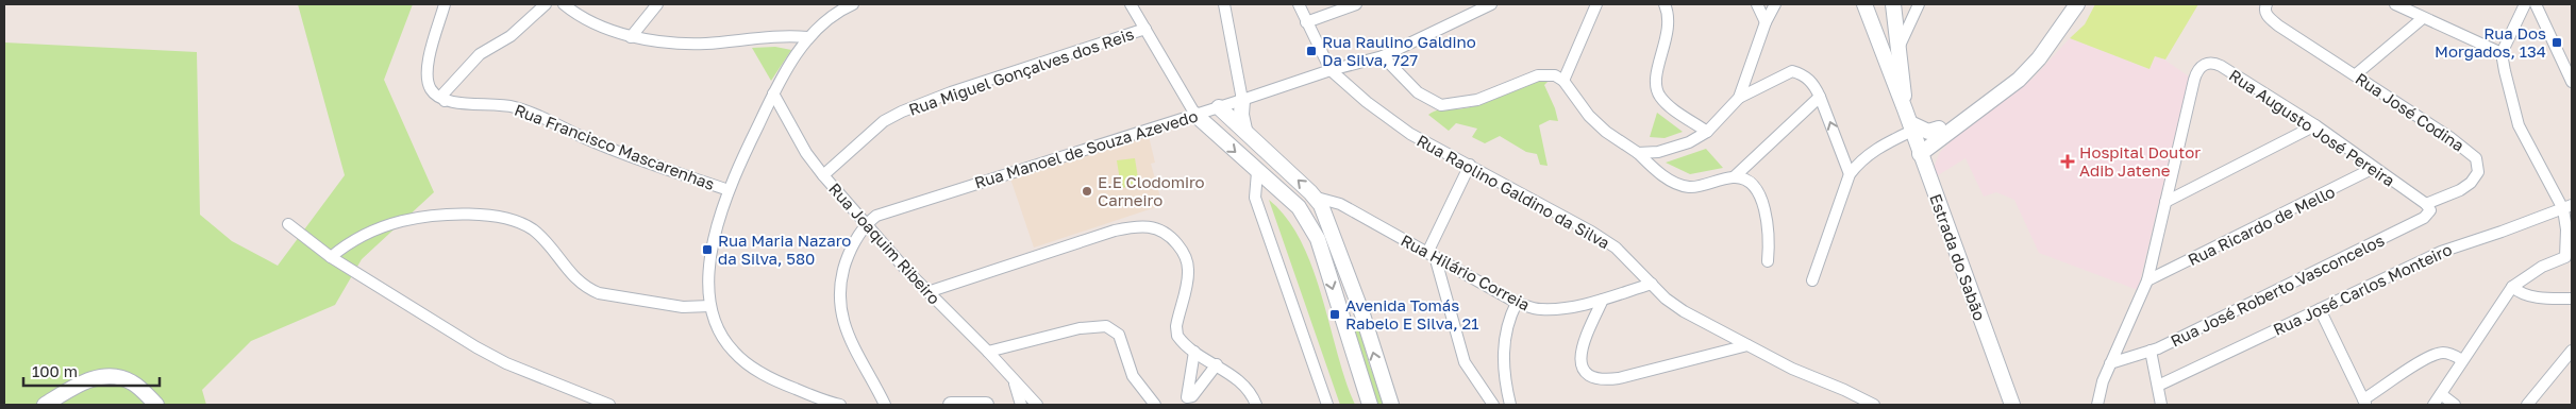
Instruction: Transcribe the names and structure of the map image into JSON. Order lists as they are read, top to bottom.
{
  "streets": {
    "street": [
      "Rua Miguel Gonçalves dos Reis",
      "Rua José Codina",
      "Rua Augusto José Pereira",
      "Rua Francisco Mascarenhas",
      "Rua Manoel de Souza Azevedo",
      "Rua Raolino Galdino da Silva",
      "Rua Ricardo de Mello",
      "Rua Joaquim Ribeiro",
      "Estrada do Sabão",
      "Rua Hilário Correia",
      "Rua José Carlos Monteiro",
      "Rua José Roberto Vasconcelos"
    ]
  },
  "crossings": [
    ["Rua Miguel Gonçalves dos Reis", "Rua Joaquim Ribeiro"],
    ["Rua José Codina", "Rua Augusto José Pereira"],
    ["Rua José Codina", "Rua José Roberto Vasconcelos"],
    ["Rua Augusto José Pereira", "Rua Ricardo de Mello"],
    ["Rua Augusto José Pereira", "Rua José Roberto Vasconcelos"],
    ["Rua Manoel de Souza Azevedo", "Rua Raolino Galdino da Silva"],
    ["Rua Manoel de Souza Azevedo", "Rua Joaquim Ribeiro"],
    ["Rua Raolino Galdino da Silva", "Rua Hilário Correia"]
  ],
  "places": {
    "transit": [
      "Rua Dos Morgados, 134",
      "Rua Raulino Galdino Da Silva, 727",
      "Rua Maria Nazaro da Silva, 580",
      "Avenida Tomás Rabelo E Silva, 21"
    ],
    "health": ["Hospital Doutor Adib Jatene"],
    "other": ["E.E Clodomiro Carneiro"]
  },
  "scale_bar": "100 m"
}
